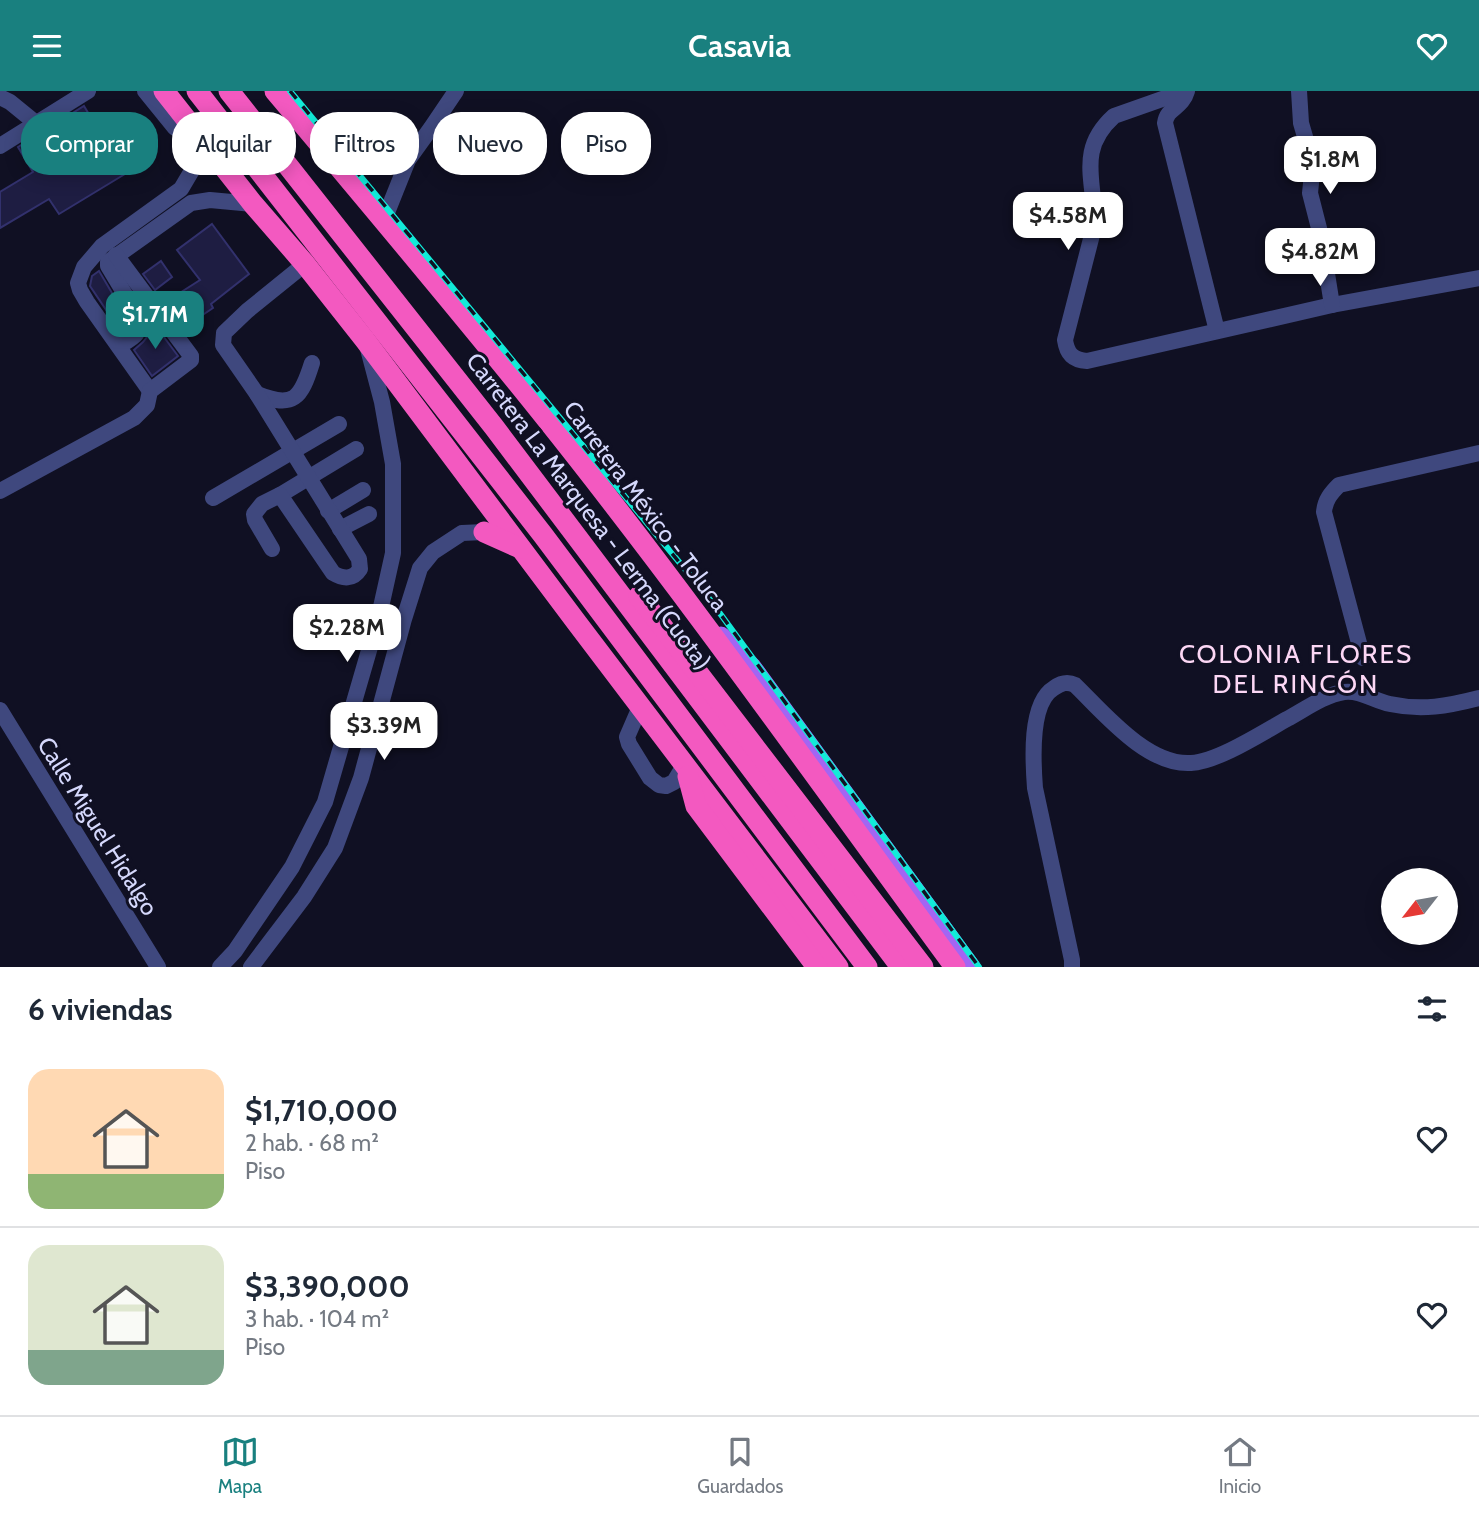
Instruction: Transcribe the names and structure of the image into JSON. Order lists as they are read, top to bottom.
{
  "streets": {
    "highway": ["Carretera México - Toluca", "Carretera La Marquesa - Lerma (Cuota)"],
    "street": ["Calle Miguel Hidalgo"]
  },
  "districts": ["COLONIA FLORES DEL RINCÓN"],
  "north": "bottom left",
  "page": {
    "header": "Casavia",
    "chip": [
      "Comprar",
      "Alquilar",
      "Filtros",
      "Nuevo",
      "Piso"
    ],
    "price": [
      "$1.8M",
      "$4.58M",
      "$4.82M",
      "$1.71M",
      "$2.28M",
      "$3.39M"
    ],
    "heading": "6 viviendas",
    "list": [
      {
        "name": "$1,710,000",
        "note": "2 hab. · 68 m² · Piso"
      },
      {
        "name": "$3,390,000",
        "note": "3 hab. · 104 m² · Piso"
      }
    ],
    "tabs": ["Mapa", "Guardados", "Inicio"]
  }
}
